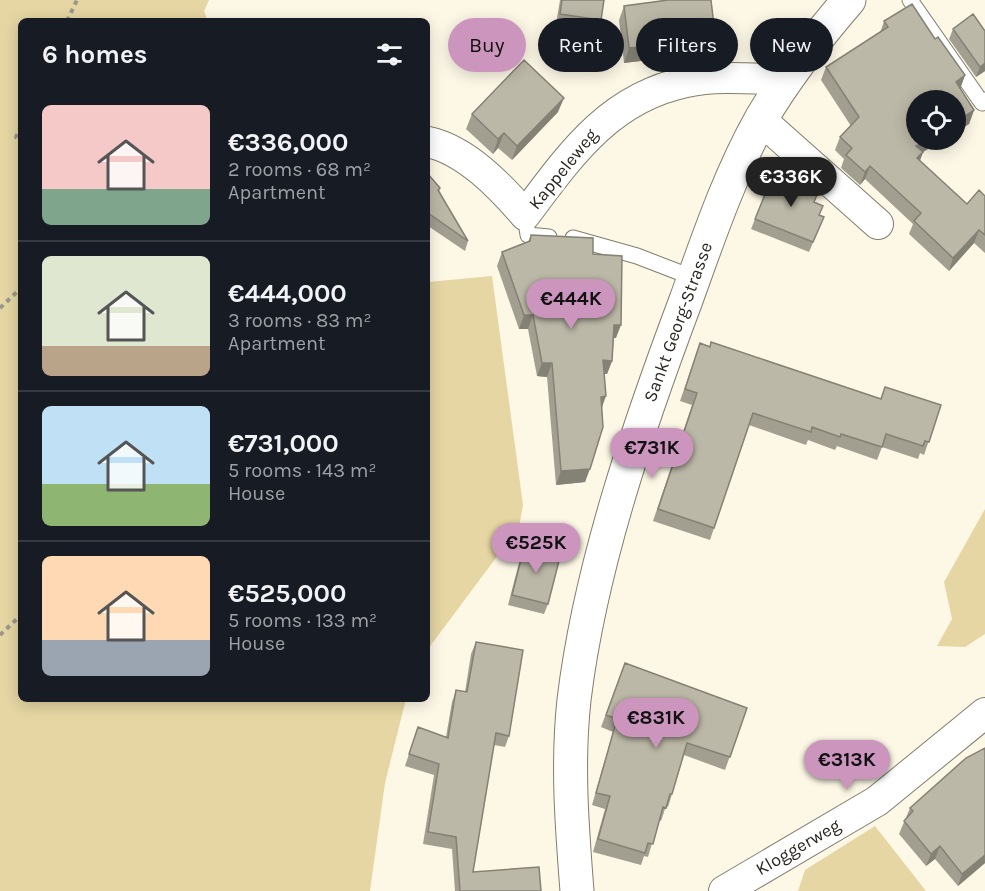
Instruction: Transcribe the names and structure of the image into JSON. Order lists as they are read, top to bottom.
{
  "streets": {
    "street": ["Kappeleweg", "Sankt Georg-Strasse", "Kloggerweg"]
  },
  "crossings": [
    ["Kappeleweg", "Sankt Georg-Strasse"]
  ],
  "page": {
    "chip": [
      "Buy",
      "Rent",
      "Filters",
      "New"
    ],
    "heading": "6 homes",
    "list": [
      {
        "name": "€336,000",
        "note": "2 rooms · 68 m² · Apartment"
      },
      {
        "name": "€444,000",
        "note": "3 rooms · 83 m² · Apartment"
      },
      {
        "name": "€731,000",
        "note": "5 rooms · 143 m² · House"
      },
      {
        "name": "€525,000",
        "note": "5 rooms · 133 m² · House"
      }
    ],
    "price": [
      "€336K",
      "€444K",
      "€731K",
      "€525K",
      "€831K",
      "€313K"
    ]
  }
}
